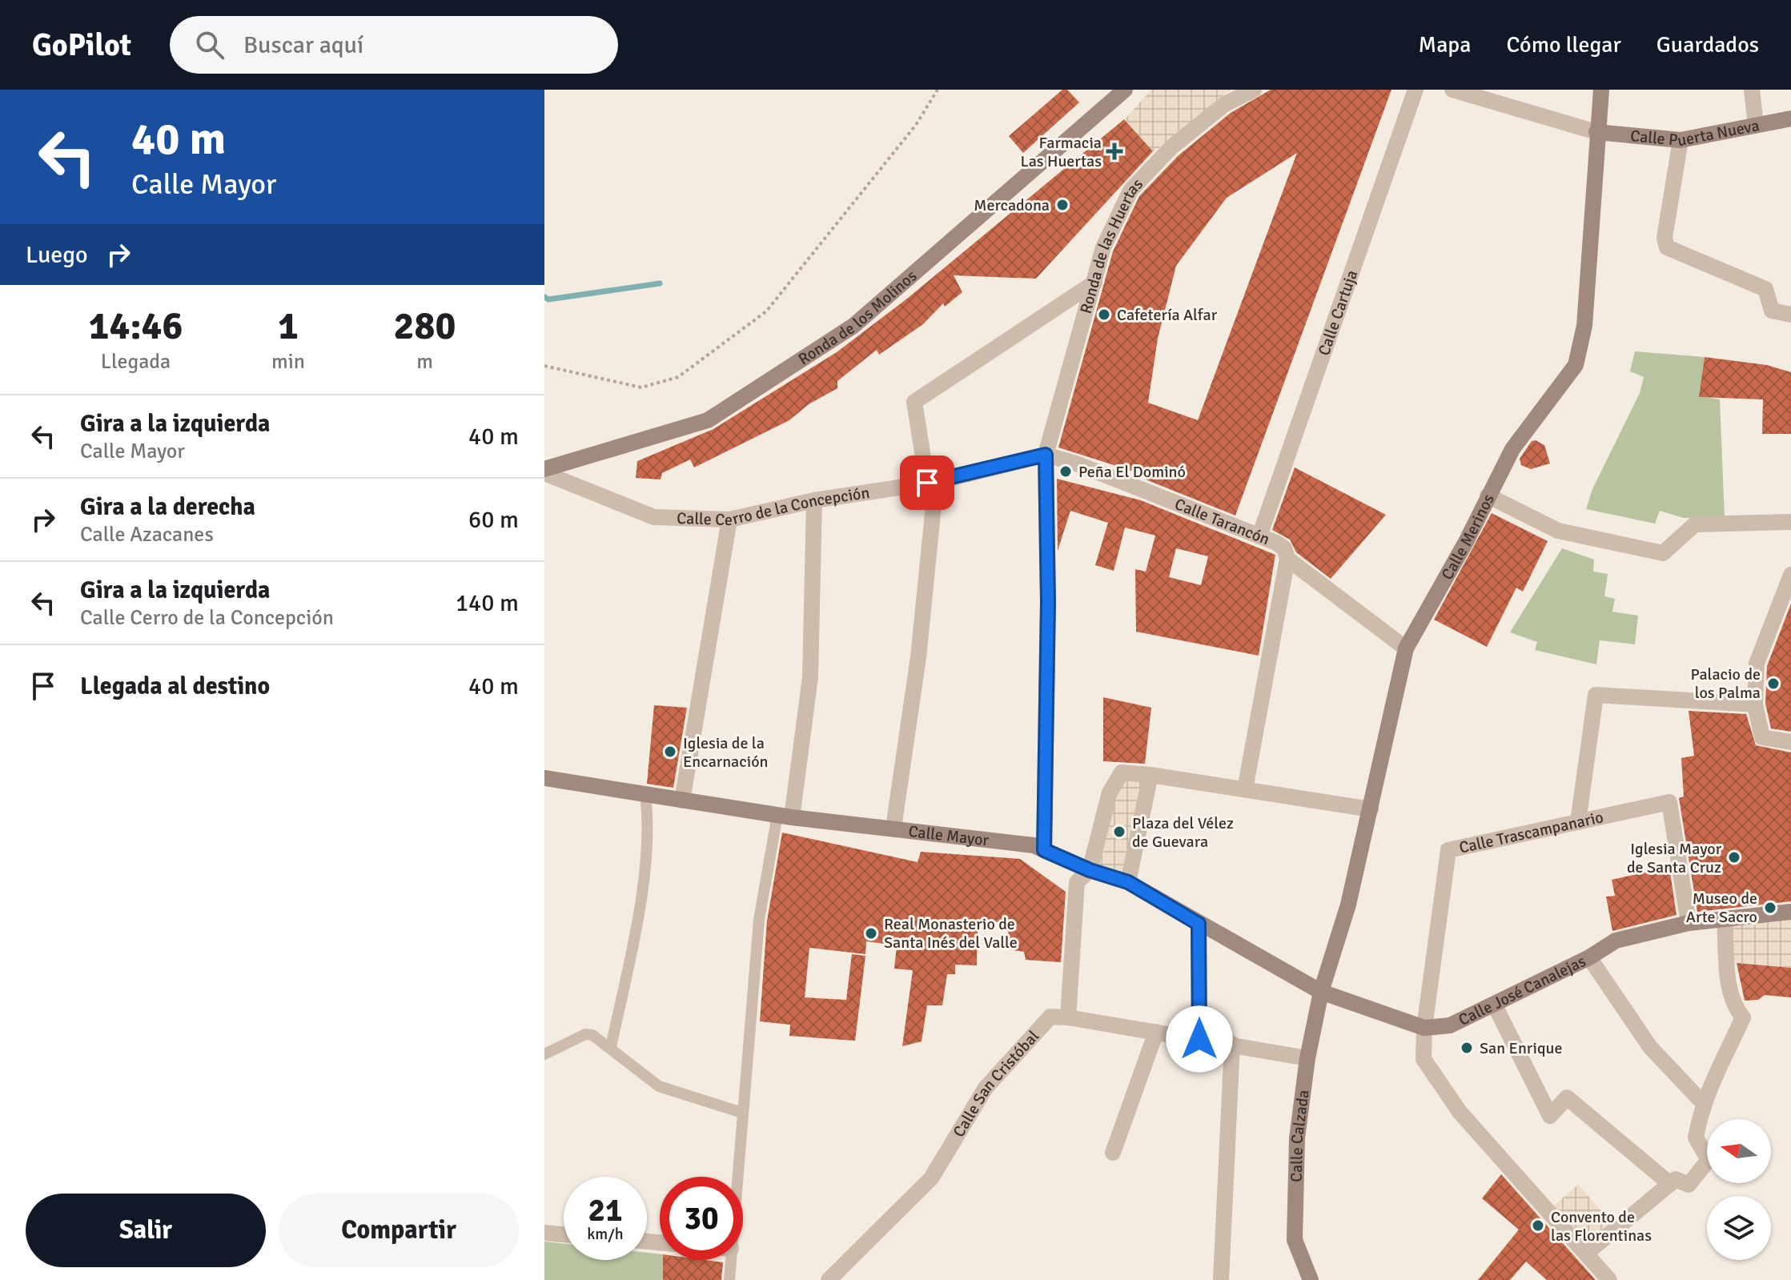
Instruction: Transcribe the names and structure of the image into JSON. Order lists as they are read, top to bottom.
{
  "streets": {
    "street": [
      "Calle Puerta Nueva",
      "Ronda de las Huertas",
      "Calle Cartuja",
      "Ronda de los Molinos",
      "Calle Cerro de la Concepción",
      "Calle Tarancón",
      "Calle Merinos",
      "Calle Trascampanario",
      "Calle Mayor",
      "Calle José Canalejas",
      "Calle San Cristóbal",
      "Calle Calzada"
    ]
  },
  "crossings": [
    ["Calle Puerta Nueva", "Calle Merinos"],
    ["Ronda de las Huertas", "Calle Cerro de la Concepción"],
    ["Ronda de las Huertas", "Calle Tarancón"],
    ["Ronda de las Huertas", "Calle Mayor"],
    ["Calle Cartuja", "Calle Tarancón"],
    ["Ronda de los Molinos", "Calle Cerro de la Concepción"],
    ["Calle Cerro de la Concepción", "Calle Tarancón"],
    ["Calle Tarancón", "Calle Merinos"],
    ["Calle Merinos", "Calle Mayor"],
    ["Calle Merinos", "Calle José Canalejas"],
    ["Calle Merinos", "Calle Calzada"],
    ["Calle Trascampanario", "Calle José Canalejas"],
    ["Calle Mayor", "Calle José Canalejas"],
    ["Calle Mayor", "Calle Calzada"],
    ["Calle José Canalejas", "Calle Calzada"]
  ],
  "places": {
    "health": ["Farmacia Las Huertas"],
    "other": [
      "Mercadona",
      "Cafetería Alfar",
      "Peña El Dominó",
      "Palacio de los Palma",
      "Iglesia de la Encarnación",
      "Plaza del Vélez de Guevara",
      "Iglesia Mayor de Santa Cruz",
      "Museo de Arte Sacro",
      "Real Monasterio de Santa Inés del Valle",
      "San Enrique",
      "Convento de las Florentinas"
    ]
  },
  "north": "left",
  "page": {
    "header": "GoPilot",
    "search": "Buscar aquí",
    "nav": ["Mapa", "Cómo llegar", "Guardados"],
    "turn": ["40 m", "Calle Mayor"],
    "then": "Luego",
    "eta": [
      "14:46",
      "Llegada",
      "1",
      "min",
      "280",
      "m"
    ],
    "list": [
      {
        "name": "Gira a la izquierda",
        "note": "Calle Mayor",
        "value": "40 m"
      },
      {
        "name": "Gira a la derecha",
        "note": "Calle Azacanes",
        "value": "60 m"
      },
      {
        "name": "Gira a la izquierda",
        "note": "Calle Cerro de la Concepción",
        "value": "140 m"
      },
      {
        "name": "Llegada al destino",
        "value": "40 m"
      }
    ],
    "speed": "21 km/h",
    "limit": "30",
    "buttons": ["Salir", "Compartir"]
  }
}
